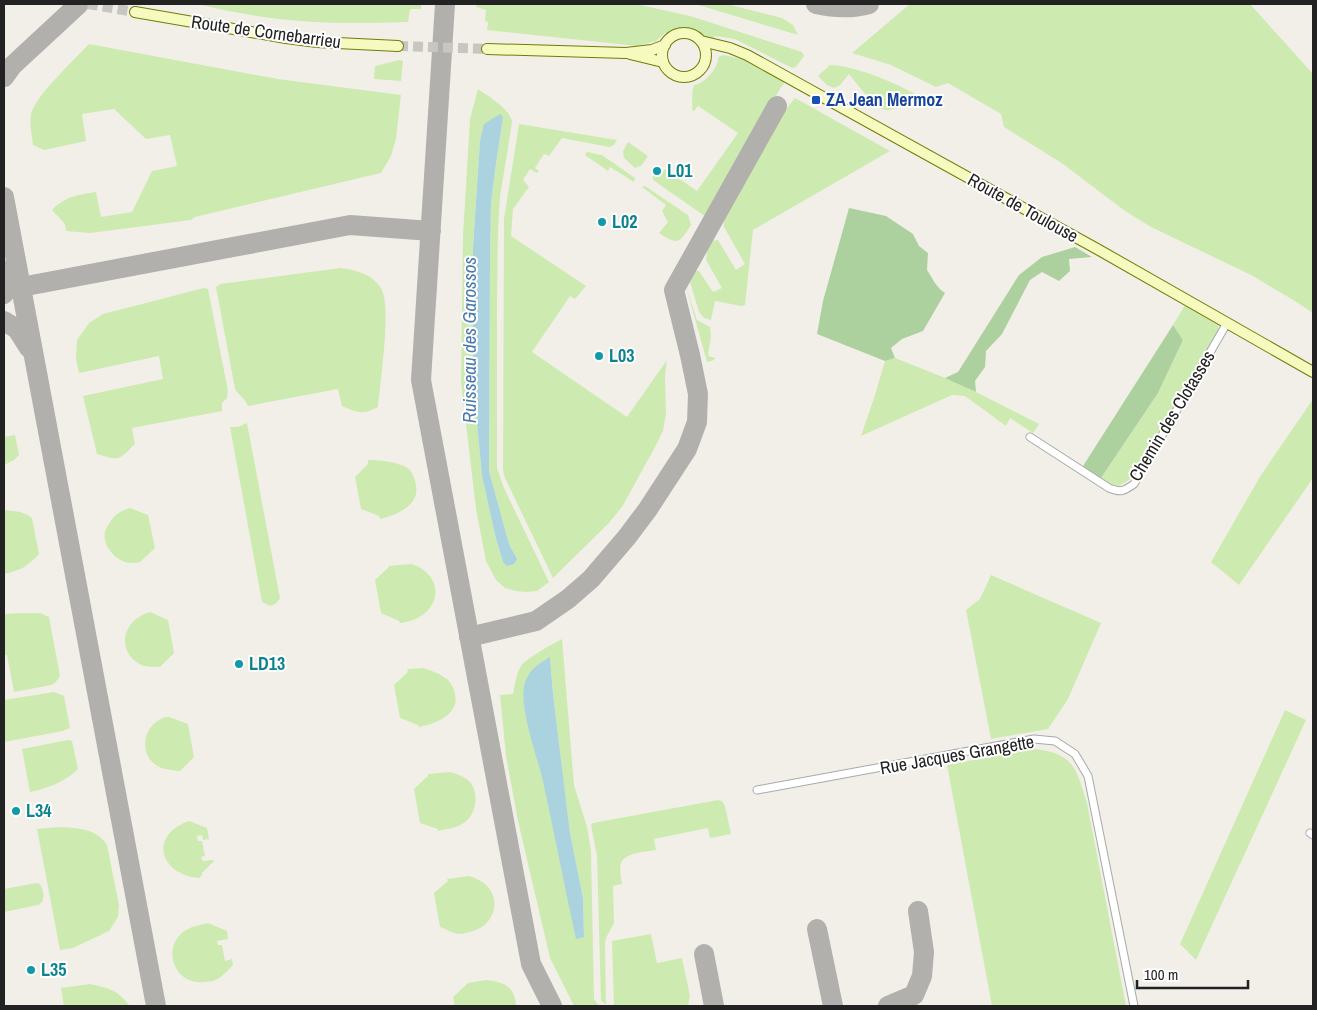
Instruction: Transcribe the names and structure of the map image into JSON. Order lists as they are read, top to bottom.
{
  "streets": {
    "main road": ["Route de Cornebarrieu", "Route de Toulouse"],
    "street": ["Chemin des Clotasses", "Rue Jacques Grangette"]
  },
  "crossings": [
    ["Route de Toulouse", "Chemin des Clotasses"]
  ],
  "water": ["Ruisseau des Garossos"],
  "places": {
    "transit": ["ZA Jean Mermoz"],
    "other": [
      "L01",
      "L02",
      "L03",
      "LD13",
      "L34",
      "L35"
    ]
  },
  "scale_bar": "100 m"
}
